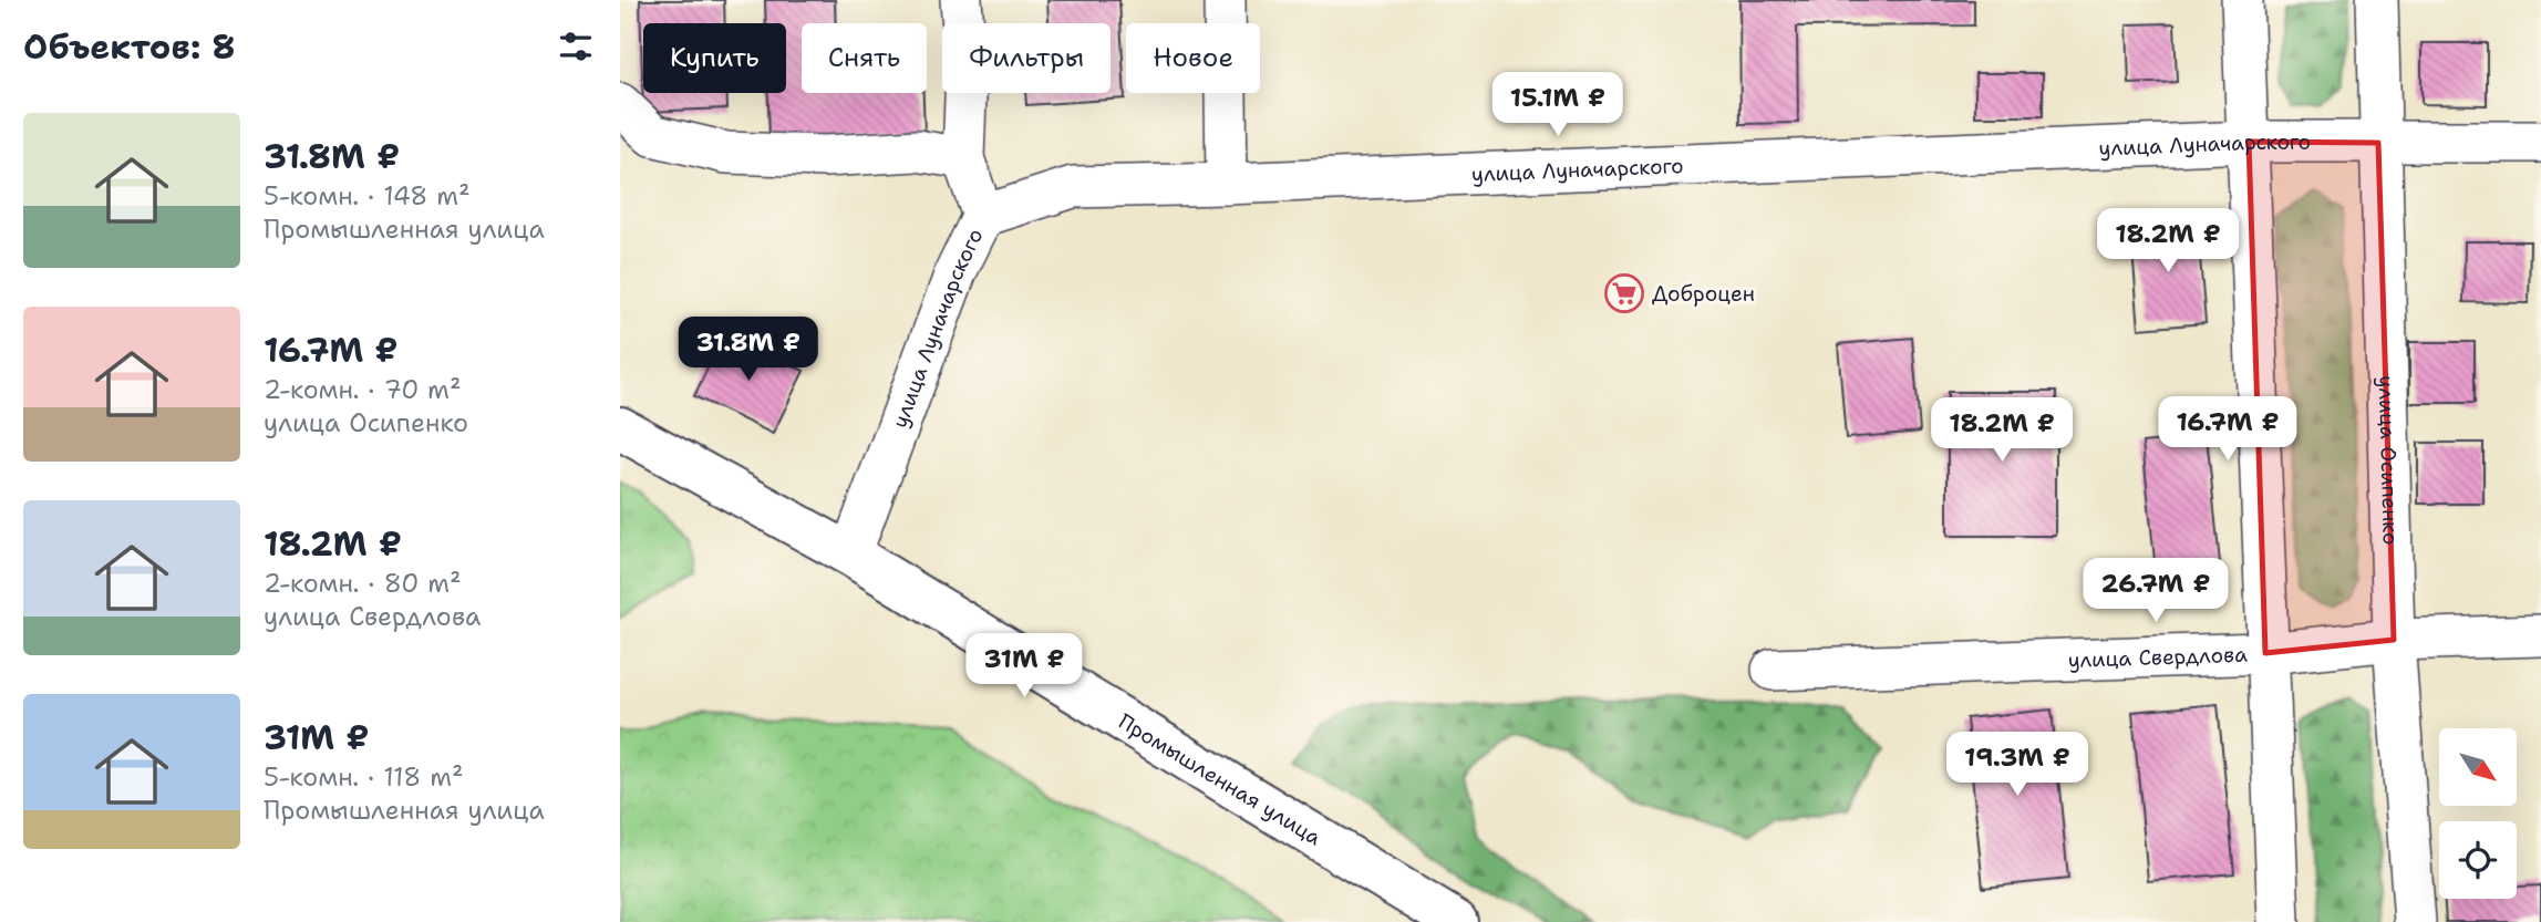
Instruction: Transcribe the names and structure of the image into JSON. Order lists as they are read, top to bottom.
{
  "streets": {
    "main road": ["Промышленная улица"],
    "street": ["улица Луначарского", "улица Осипенко", "улица Свердлова"]
  },
  "crossings": [
    ["улица Луначарского", "улица Осипенко"],
    ["улица Луначарского", "Промышленная улица"],
    ["улица Осипенко", "улица Свердлова"]
  ],
  "places": {
    "supermarket": ["Доброцен"]
  },
  "north": "bottom right",
  "page": {
    "heading": "Объектов: 8",
    "chip": [
      "Купить",
      "Снять",
      "Фильтры",
      "Новое"
    ],
    "price": [
      "15.1M ₽",
      "18.2M ₽",
      "31.8M ₽",
      "16.7M ₽",
      "18.2M ₽",
      "26.7M ₽",
      "31M ₽",
      "19.3M ₽"
    ],
    "list": [
      {
        "name": "31.8M ₽",
        "note": "5-комн. · 148 m² · Промышленная улица"
      },
      {
        "name": "16.7M ₽",
        "note": "2-комн. · 70 m² · улица Осипенко"
      },
      {
        "name": "18.2M ₽",
        "note": "2-комн. · 80 m² · улица Свердлова"
      },
      {
        "name": "31M ₽",
        "note": "5-комн. · 118 m² · Промышленная улица"
      }
    ]
  }
}
